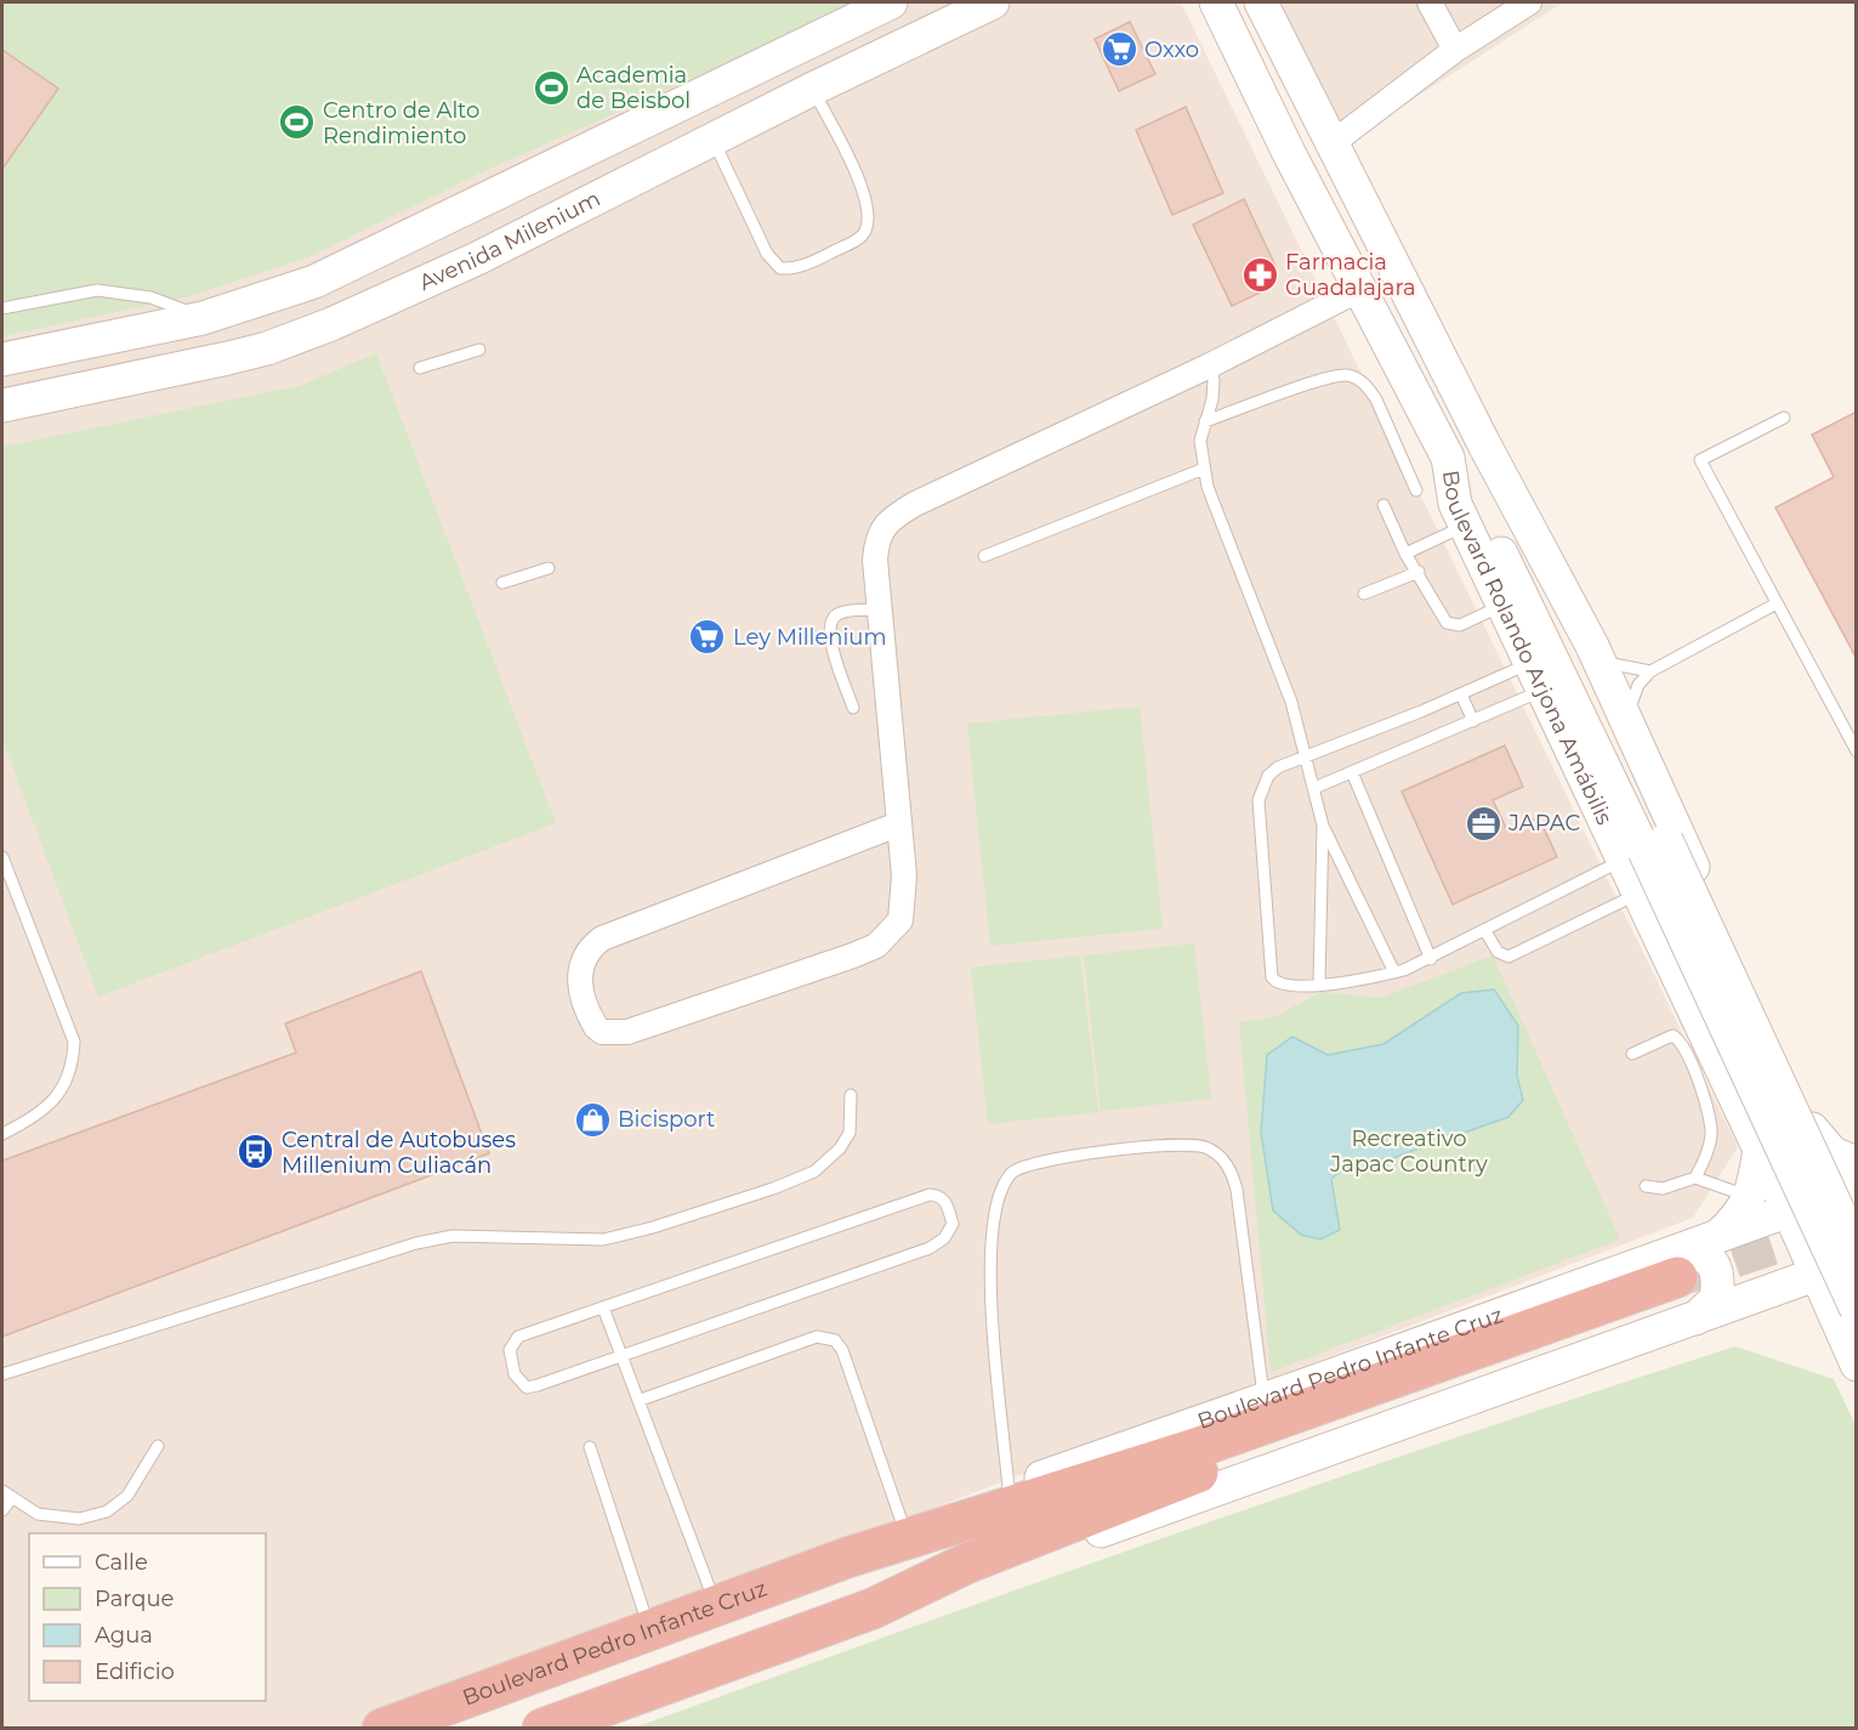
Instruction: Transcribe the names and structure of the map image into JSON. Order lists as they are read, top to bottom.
{
  "streets": {
    "highway": ["Boulevard Pedro Infante Cruz"],
    "street": ["Avenida Milenium", "Boulevard Rolando Arjona Amábilis"]
  },
  "crossings": [
    ["Boulevard Rolando Arjona Amábilis", "Boulevard Pedro Infante Cruz"]
  ],
  "parks": ["Recreativo Japac Country"],
  "places": {
    "supermarket": ["Oxxo", "Ley Millenium"],
    "sports": ["Academia de Beisbol", "Centro de Alto Rendimiento"],
    "pharmacy": ["Farmacia Guadalajara"],
    "office": ["JAPAC"],
    "shop": ["Bicisport"],
    "bus stop": ["Central de Autobuses Millenium Culiacán"]
  },
  "legend": [
    "Calle",
    "Parque",
    "Agua",
    "Edificio"
  ]
}
